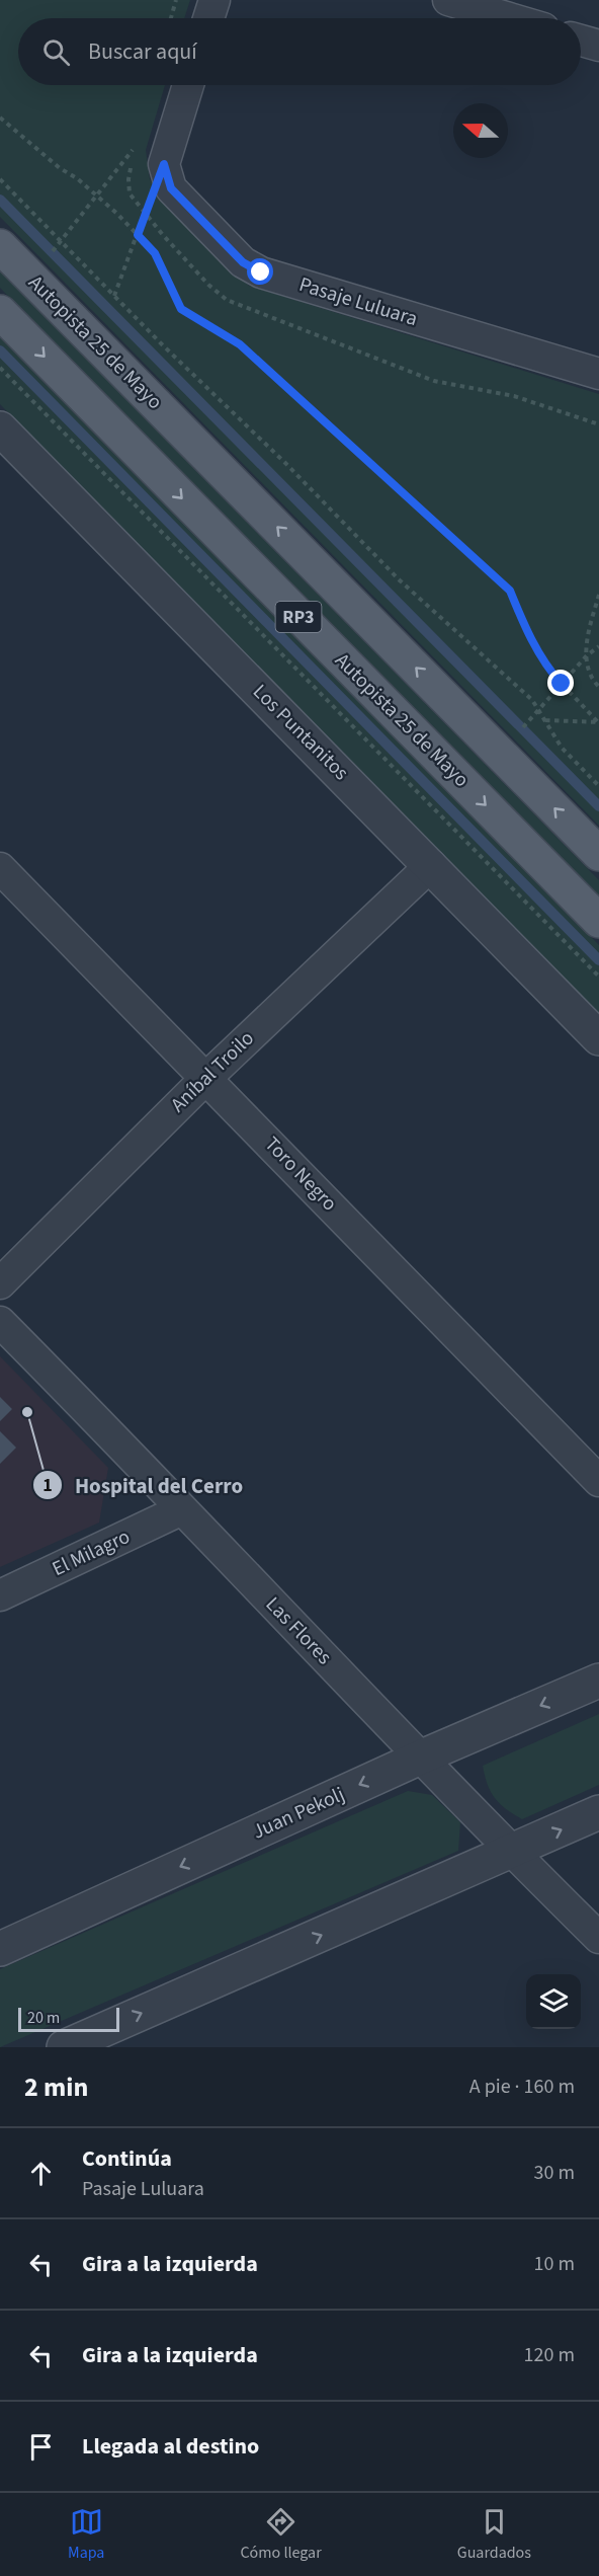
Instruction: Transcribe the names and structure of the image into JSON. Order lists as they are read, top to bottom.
{
  "streets": {
    "main road": ["Autopista 25 de Mayo", "RP3"],
    "street": [
      "Pasaje Luluara",
      "Los Puntanitos",
      "Aníbal Troilo",
      "Toro Negro",
      "El Milagro",
      "Las Flores",
      "Juan Pekolj"
    ]
  },
  "crossings": [
    ["Los Puntanitos", "Aníbal Troilo"],
    ["Aníbal Troilo", "Toro Negro"],
    ["El Milagro", "Las Flores"],
    ["Las Flores", "Juan Pekolj"]
  ],
  "places": ["Hospital del Cerro"],
  "scale_bar": "20 m",
  "north": "left",
  "page": {
    "search": "Buscar aquí",
    "scale": "20 m",
    "heading": ["2 min", "A pie · 160 m"],
    "list": [
      ["Continúa", "Pasaje Luluara", "30 m"],
      ["Gira a la izquierda", "10 m"],
      ["Gira a la izquierda", "120 m"],
      "Llegada al destino"
    ],
    "nav": ["Mapa", "Cómo llegar", "Guardados"]
  }
}
